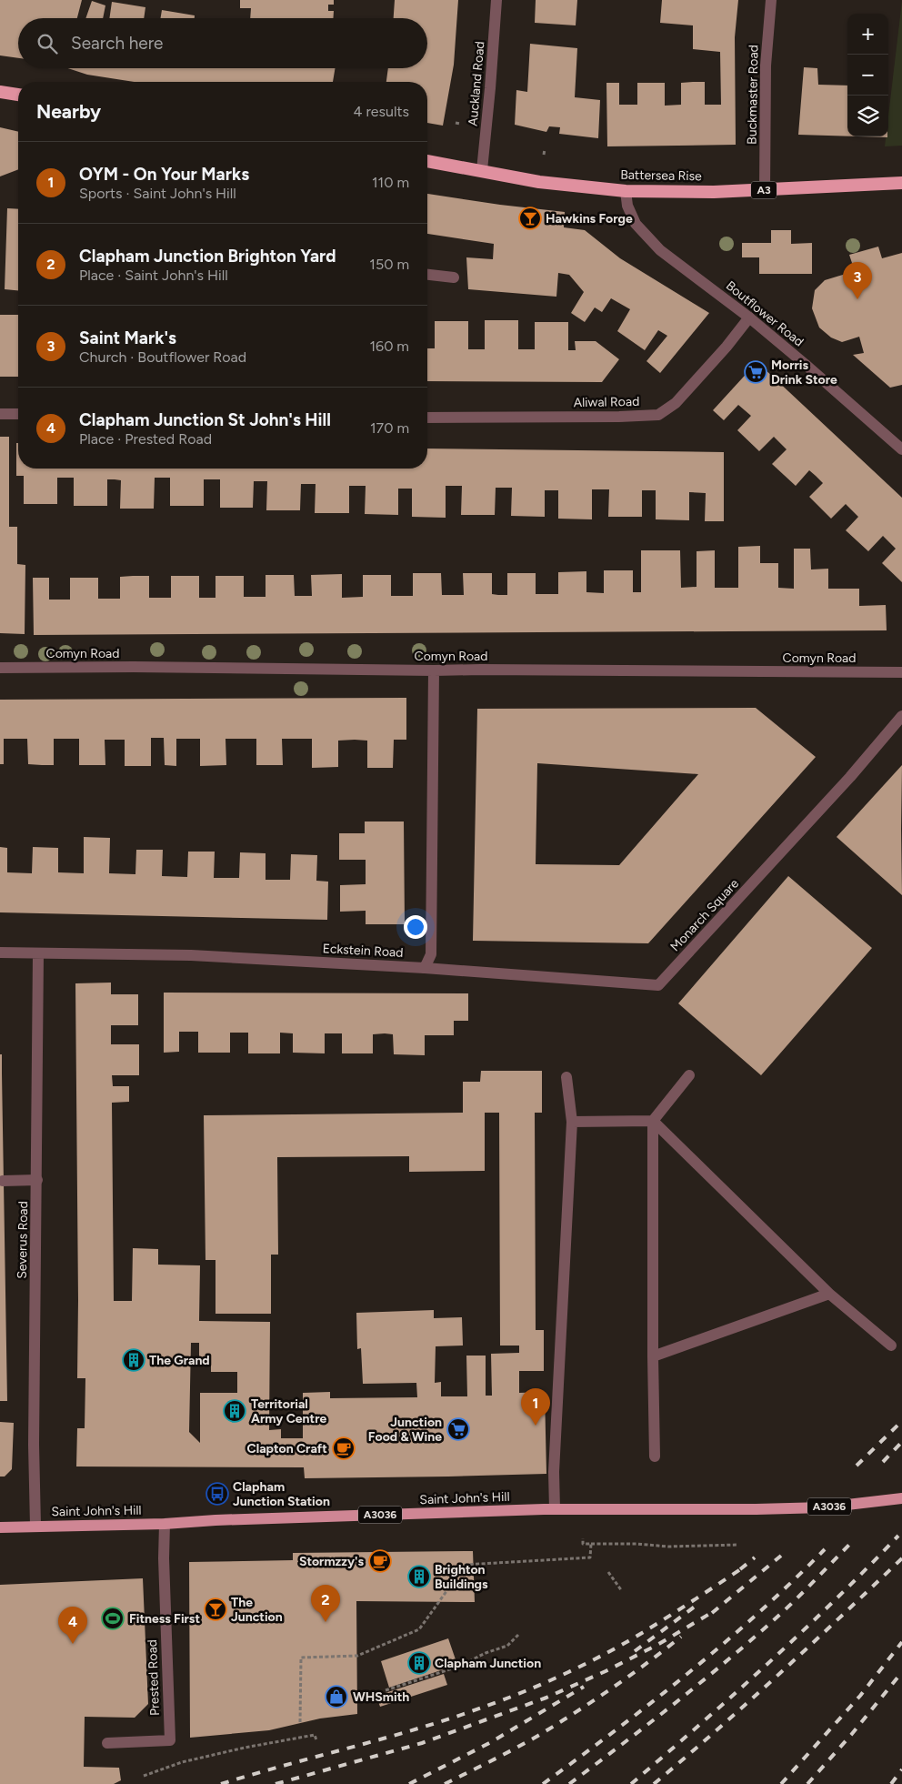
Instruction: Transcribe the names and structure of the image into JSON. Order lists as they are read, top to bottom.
{
  "streets": {
    "highway": ["Battersea Rise", "A3"],
    "main road": ["Saint John's Hill", "A3036"],
    "street": [
      "Auckland Road",
      "Buckmaster Road",
      "Boutflower Road",
      "Aliwal Road",
      "Comyn Road",
      "Monarch Square",
      "Eckstein Road",
      "Severus Road",
      "Prested Road"
    ]
  },
  "crossings": [
    ["Auckland Road", "Battersea Rise"],
    ["Buckmaster Road", "Battersea Rise"],
    ["Battersea Rise", "Boutflower Road"],
    ["Boutflower Road", "Aliwal Road"],
    ["Monarch Square", "Eckstein Road"],
    ["Eckstein Road", "Severus Road"],
    ["Severus Road", "Saint John's Hill"],
    ["Saint John's Hill", "Prested Road"]
  ],
  "places": {
    "bar": ["Hawkins Forge", "The Junction"],
    "supermarket": ["Morris Drink Store", "Junction Food & Wine"],
    "building": [
      "The Grand",
      "Territorial Army Centre",
      "Brighton Buildings",
      "Clapham Junction"
    ],
    "cafe": ["Clapton Craft", "Stormzzy's"],
    "bus stop": ["Clapham Junction Station"],
    "sports": ["Fitness First"],
    "shop": ["WHSmith"]
  },
  "page": {
    "map_buttons": ["+", "−"],
    "search": "Search here",
    "heading": ["Nearby", "4 results"],
    "list": [
      {
        "mark": "1",
        "name": "OYM - On Your Marks",
        "note": "Sports · Saint John's Hill",
        "value": "110 m"
      },
      {
        "mark": "2",
        "name": "Clapham Junction Brighton Yard",
        "note": "Place · Saint John's Hill",
        "value": "150 m"
      },
      {
        "mark": "3",
        "name": "Saint Mark's",
        "note": "Church · Boutflower Road",
        "value": "160 m"
      },
      {
        "mark": "4",
        "name": "Clapham Junction St John's Hill",
        "note": "Place · Prested Road",
        "value": "170 m"
      }
    ],
    "pins": [
      "3",
      "1",
      "2",
      "4"
    ]
  }
}
